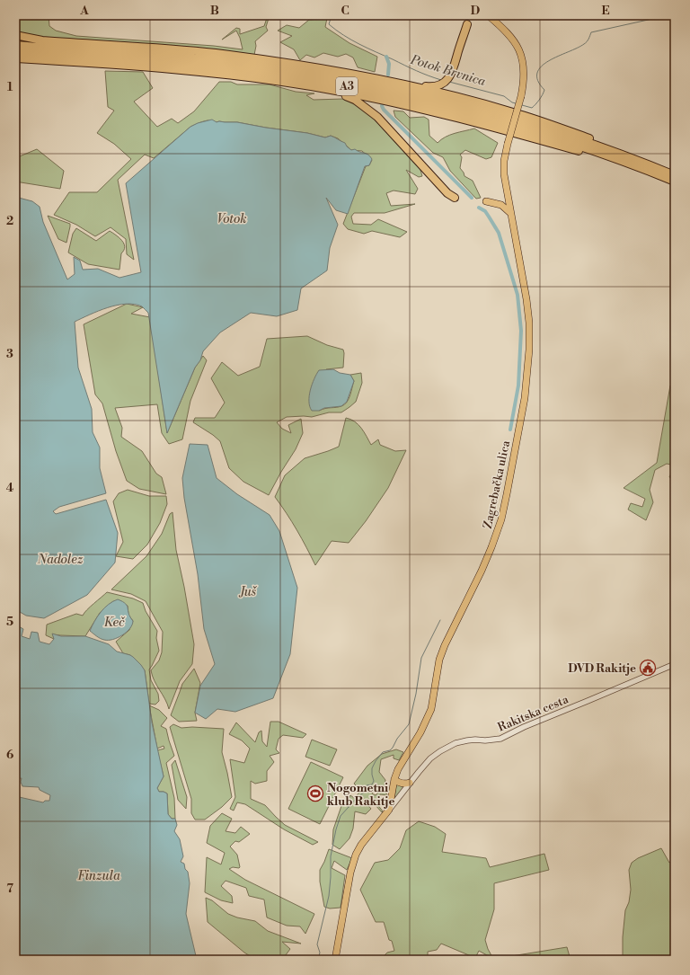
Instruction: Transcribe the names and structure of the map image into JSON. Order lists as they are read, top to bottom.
{
  "streets": {
    "highway": ["A3"],
    "main road": ["Zagrebačka ulica", "Rakitska cesta"]
  },
  "crossings": [
    ["Zagrebačka ulica", "Rakitska cesta"]
  ],
  "water": [
    "Potok Brvnica",
    "Votok",
    "Nadolez",
    "Juš",
    "Keč",
    "Finzula"
  ],
  "places": {
    "public building": ["DVD Rakitje"],
    "sports": ["Nogometni klub Rakitje"]
  },
  "grid": {
    "columns": [
      "A",
      "B",
      "C",
      "D",
      "E"
    ],
    "rows": [
      "1",
      "2",
      "3",
      "4",
      "5",
      "6",
      "7"
    ]
  }
}
